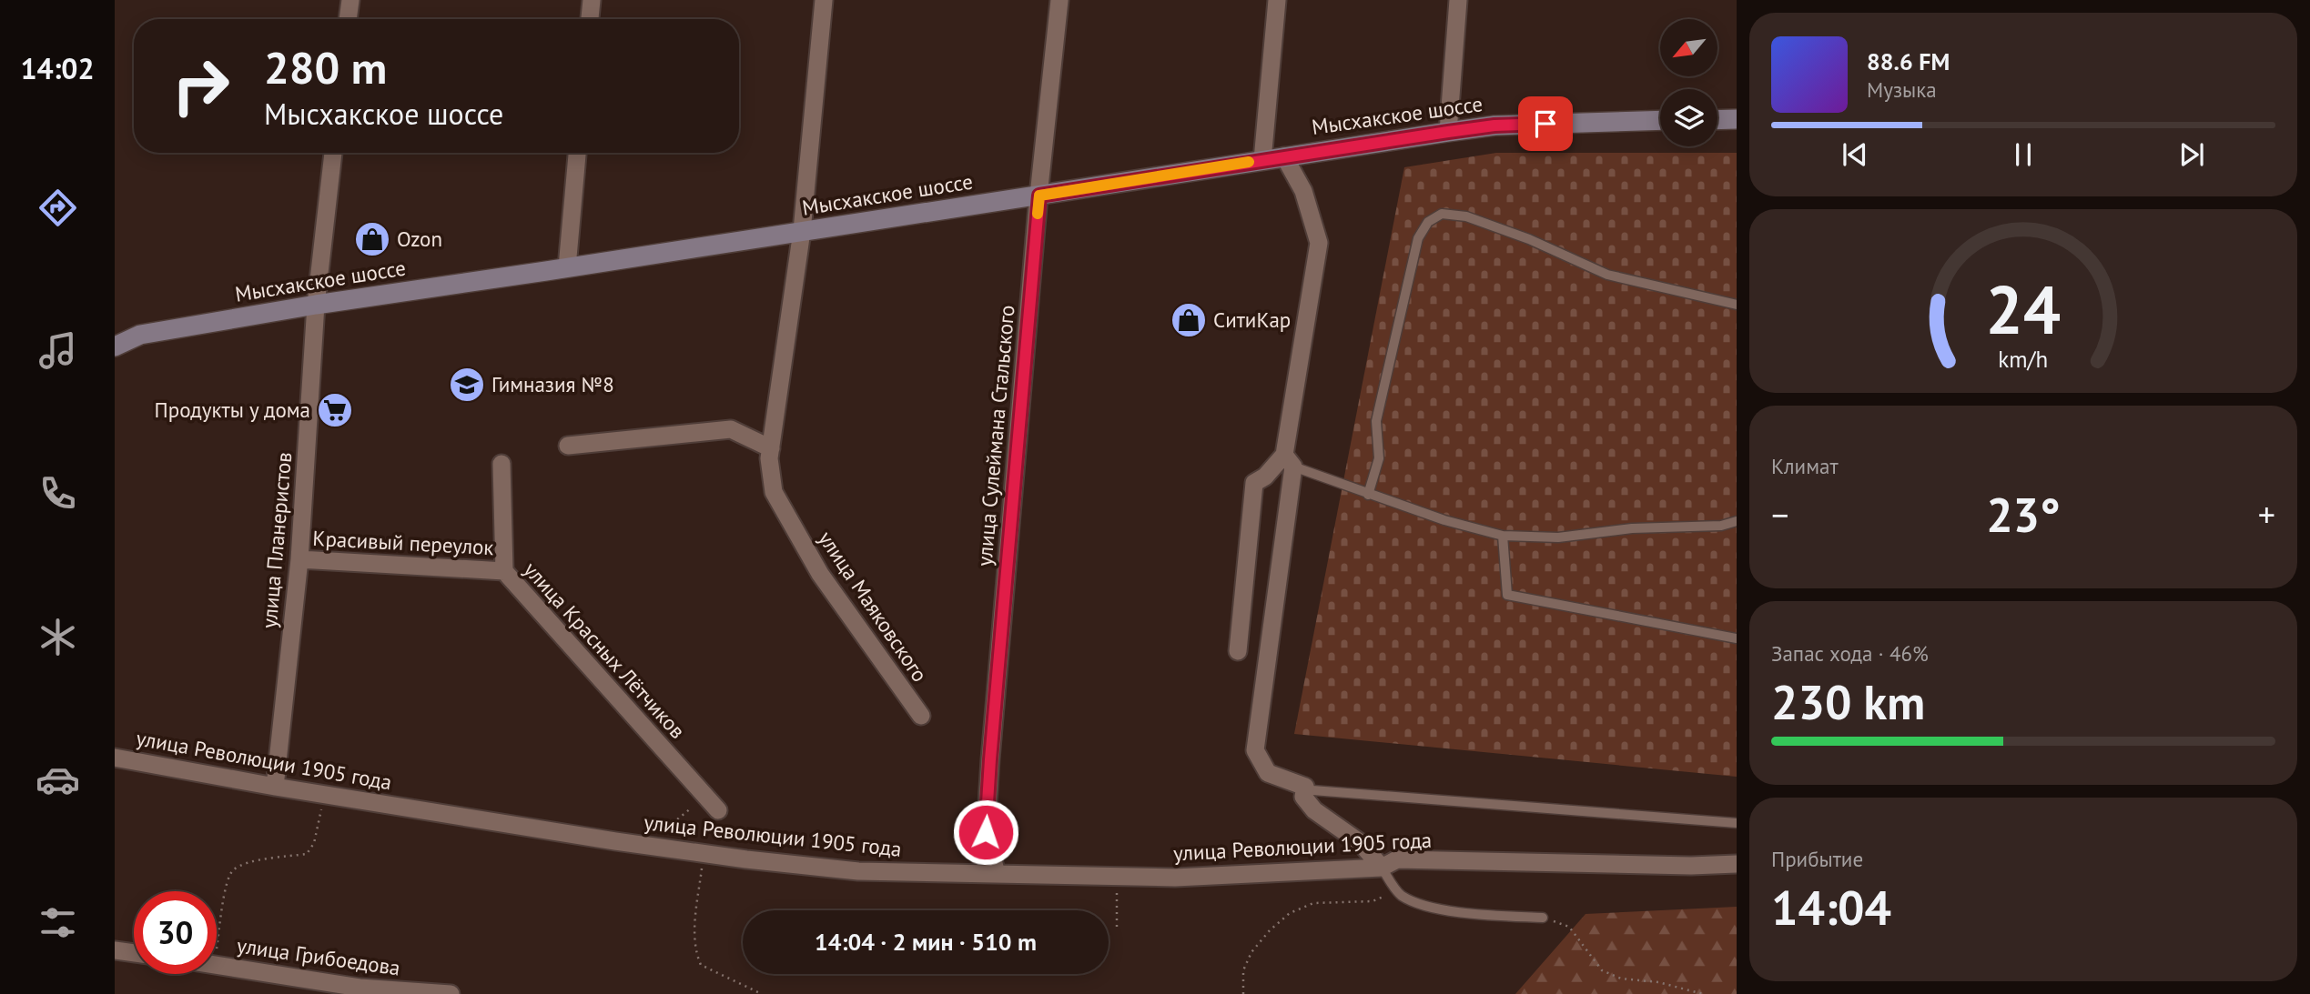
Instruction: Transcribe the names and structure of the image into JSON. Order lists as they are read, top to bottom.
{
  "streets": {
    "street": [
      "Мысхакское шоссе",
      "улица Сулеймана Стальского",
      "улица Планеристов",
      "Красивый переулок",
      "улица Маяковского",
      "улица Красных Лётчиков",
      "улица Революции 1905 года",
      "улица Грибоедова"
    ]
  },
  "crossings": [
    ["Мысхакское шоссе", "улица Сулеймана Стальского"],
    ["Мысхакское шоссе", "улица Планеристов"],
    ["Мысхакское шоссе", "улица Маяковского"],
    ["улица Сулеймана Стальского", "улица Революции 1905 года"],
    ["улица Планеристов", "Красивый переулок"],
    ["улица Планеристов", "улица Революции 1905 года"],
    ["Красивый переулок", "улица Красных Лётчиков"]
  ],
  "places": {
    "shop": ["Ozon", "СитиКар"],
    "school or university": ["Гимназия №8"],
    "supermarket": ["Продукты у дома"]
  },
  "north": "bottom left",
  "page": {
    "tabs": "14:02",
    "turn": ["280 m", "Мысхакское шоссе"],
    "song": ["88.6 FM", "Музыка"],
    "tile": [
      "Климат",
      ["Запас хода · 46%", "230 km"],
      ["Прибытие", "14:04"]
    ],
    "heat": ["−", "23°", "+"],
    "limit": "30",
    "trip": "14:04 · 2 мин · 510 m",
    "gauge": ["24", "km/h"]
  }
}
